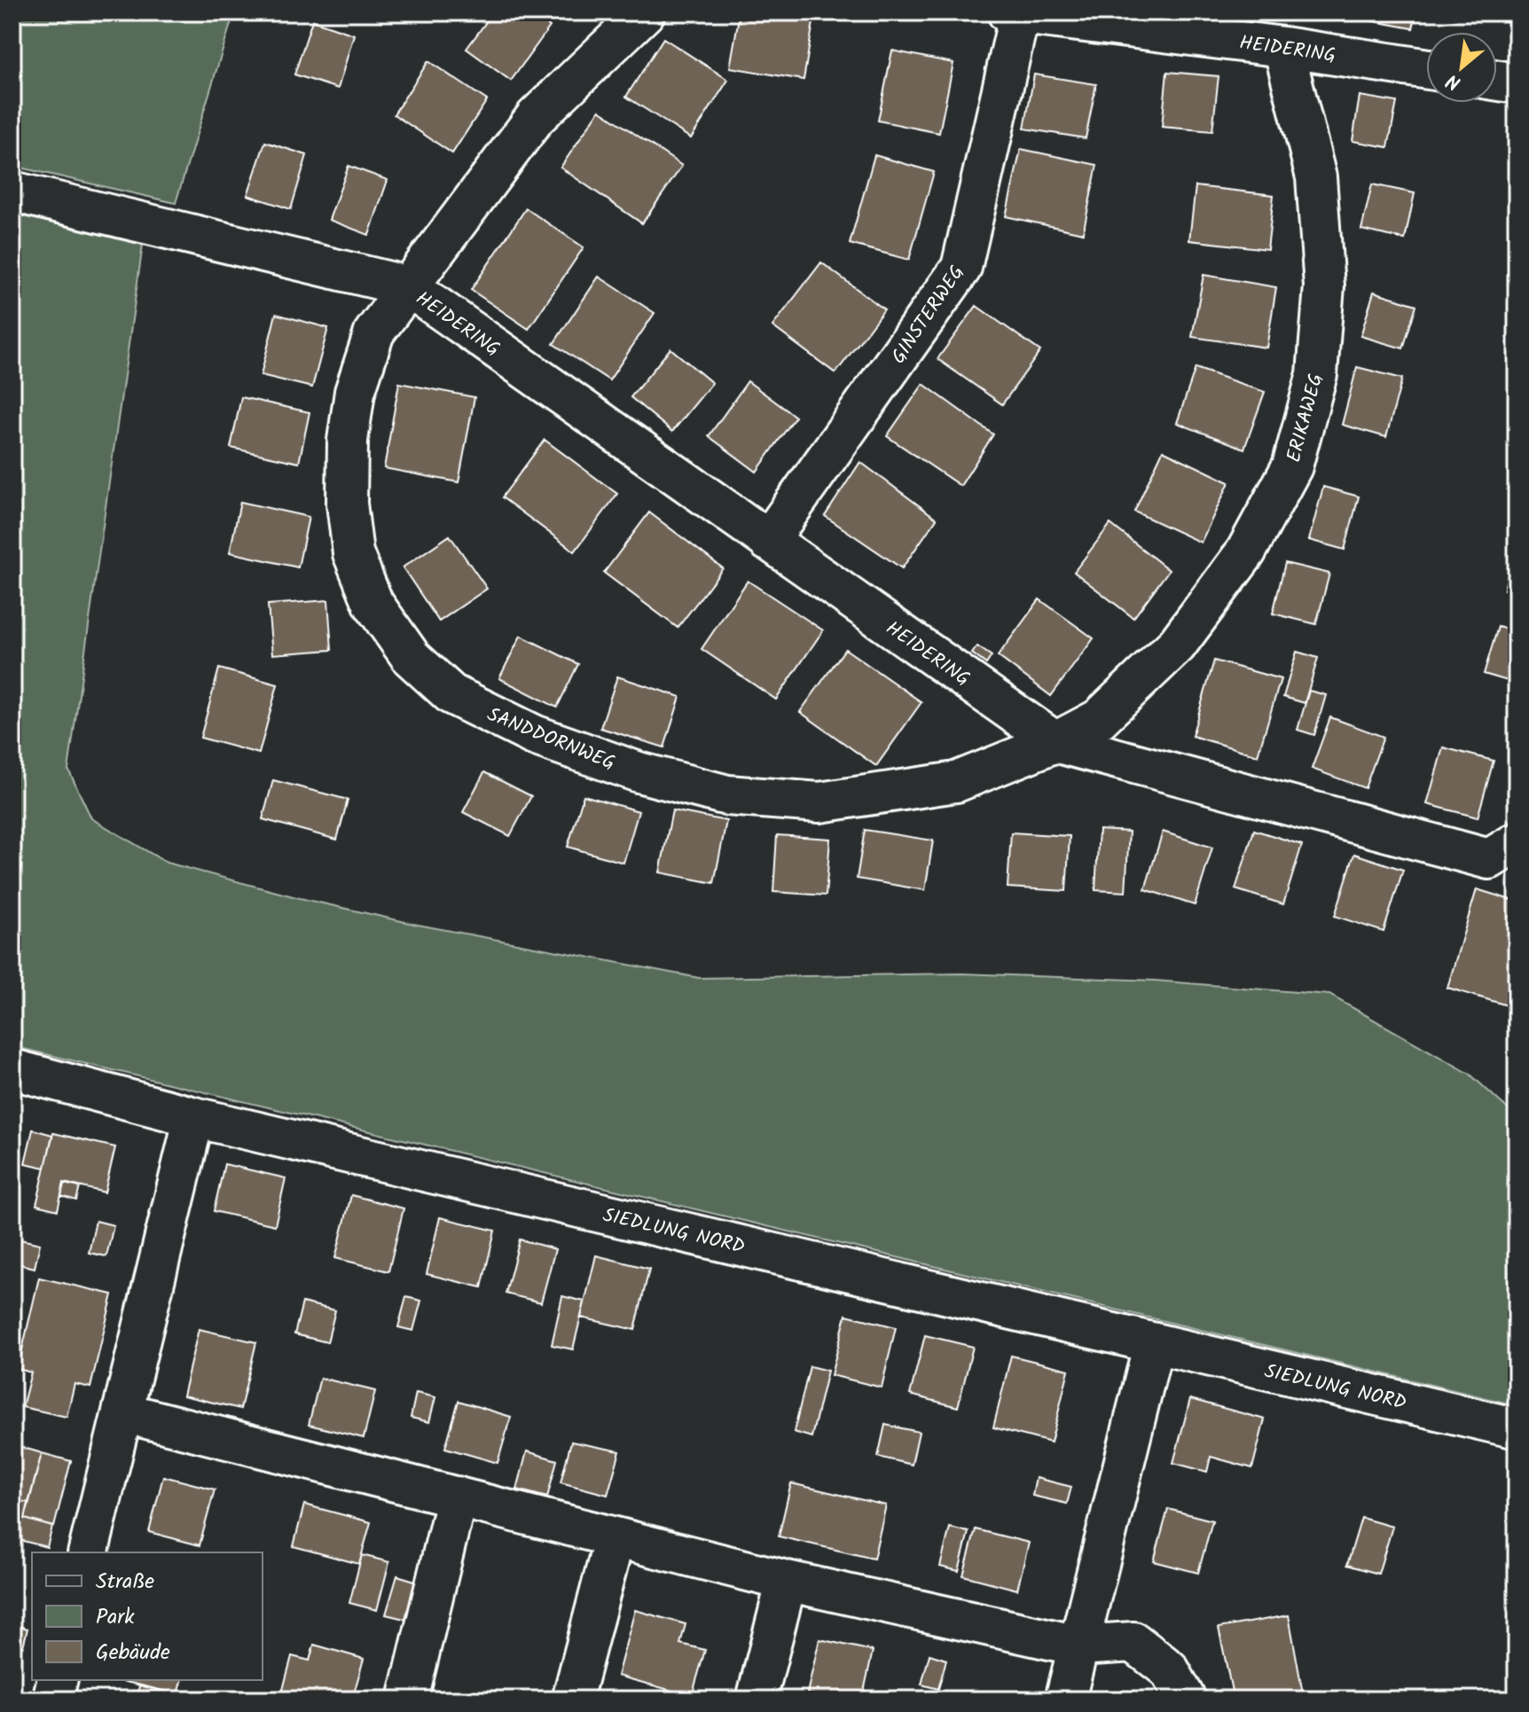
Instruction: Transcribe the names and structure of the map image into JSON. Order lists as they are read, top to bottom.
{
  "streets": {
    "street": [
      "HEIDERING",
      "GINSTERWEG",
      "ERIKAWEG",
      "SANDDORNWEG",
      "SIEDLUNG NORD"
    ]
  },
  "crossings": [
    ["HEIDERING", "GINSTERWEG"],
    ["HEIDERING", "ERIKAWEG"],
    ["HEIDERING", "SANDDORNWEG"],
    ["ERIKAWEG", "SANDDORNWEG"]
  ],
  "legend": ["Straße", "Park", "Gebäude"],
  "north": "bottom left"
}
